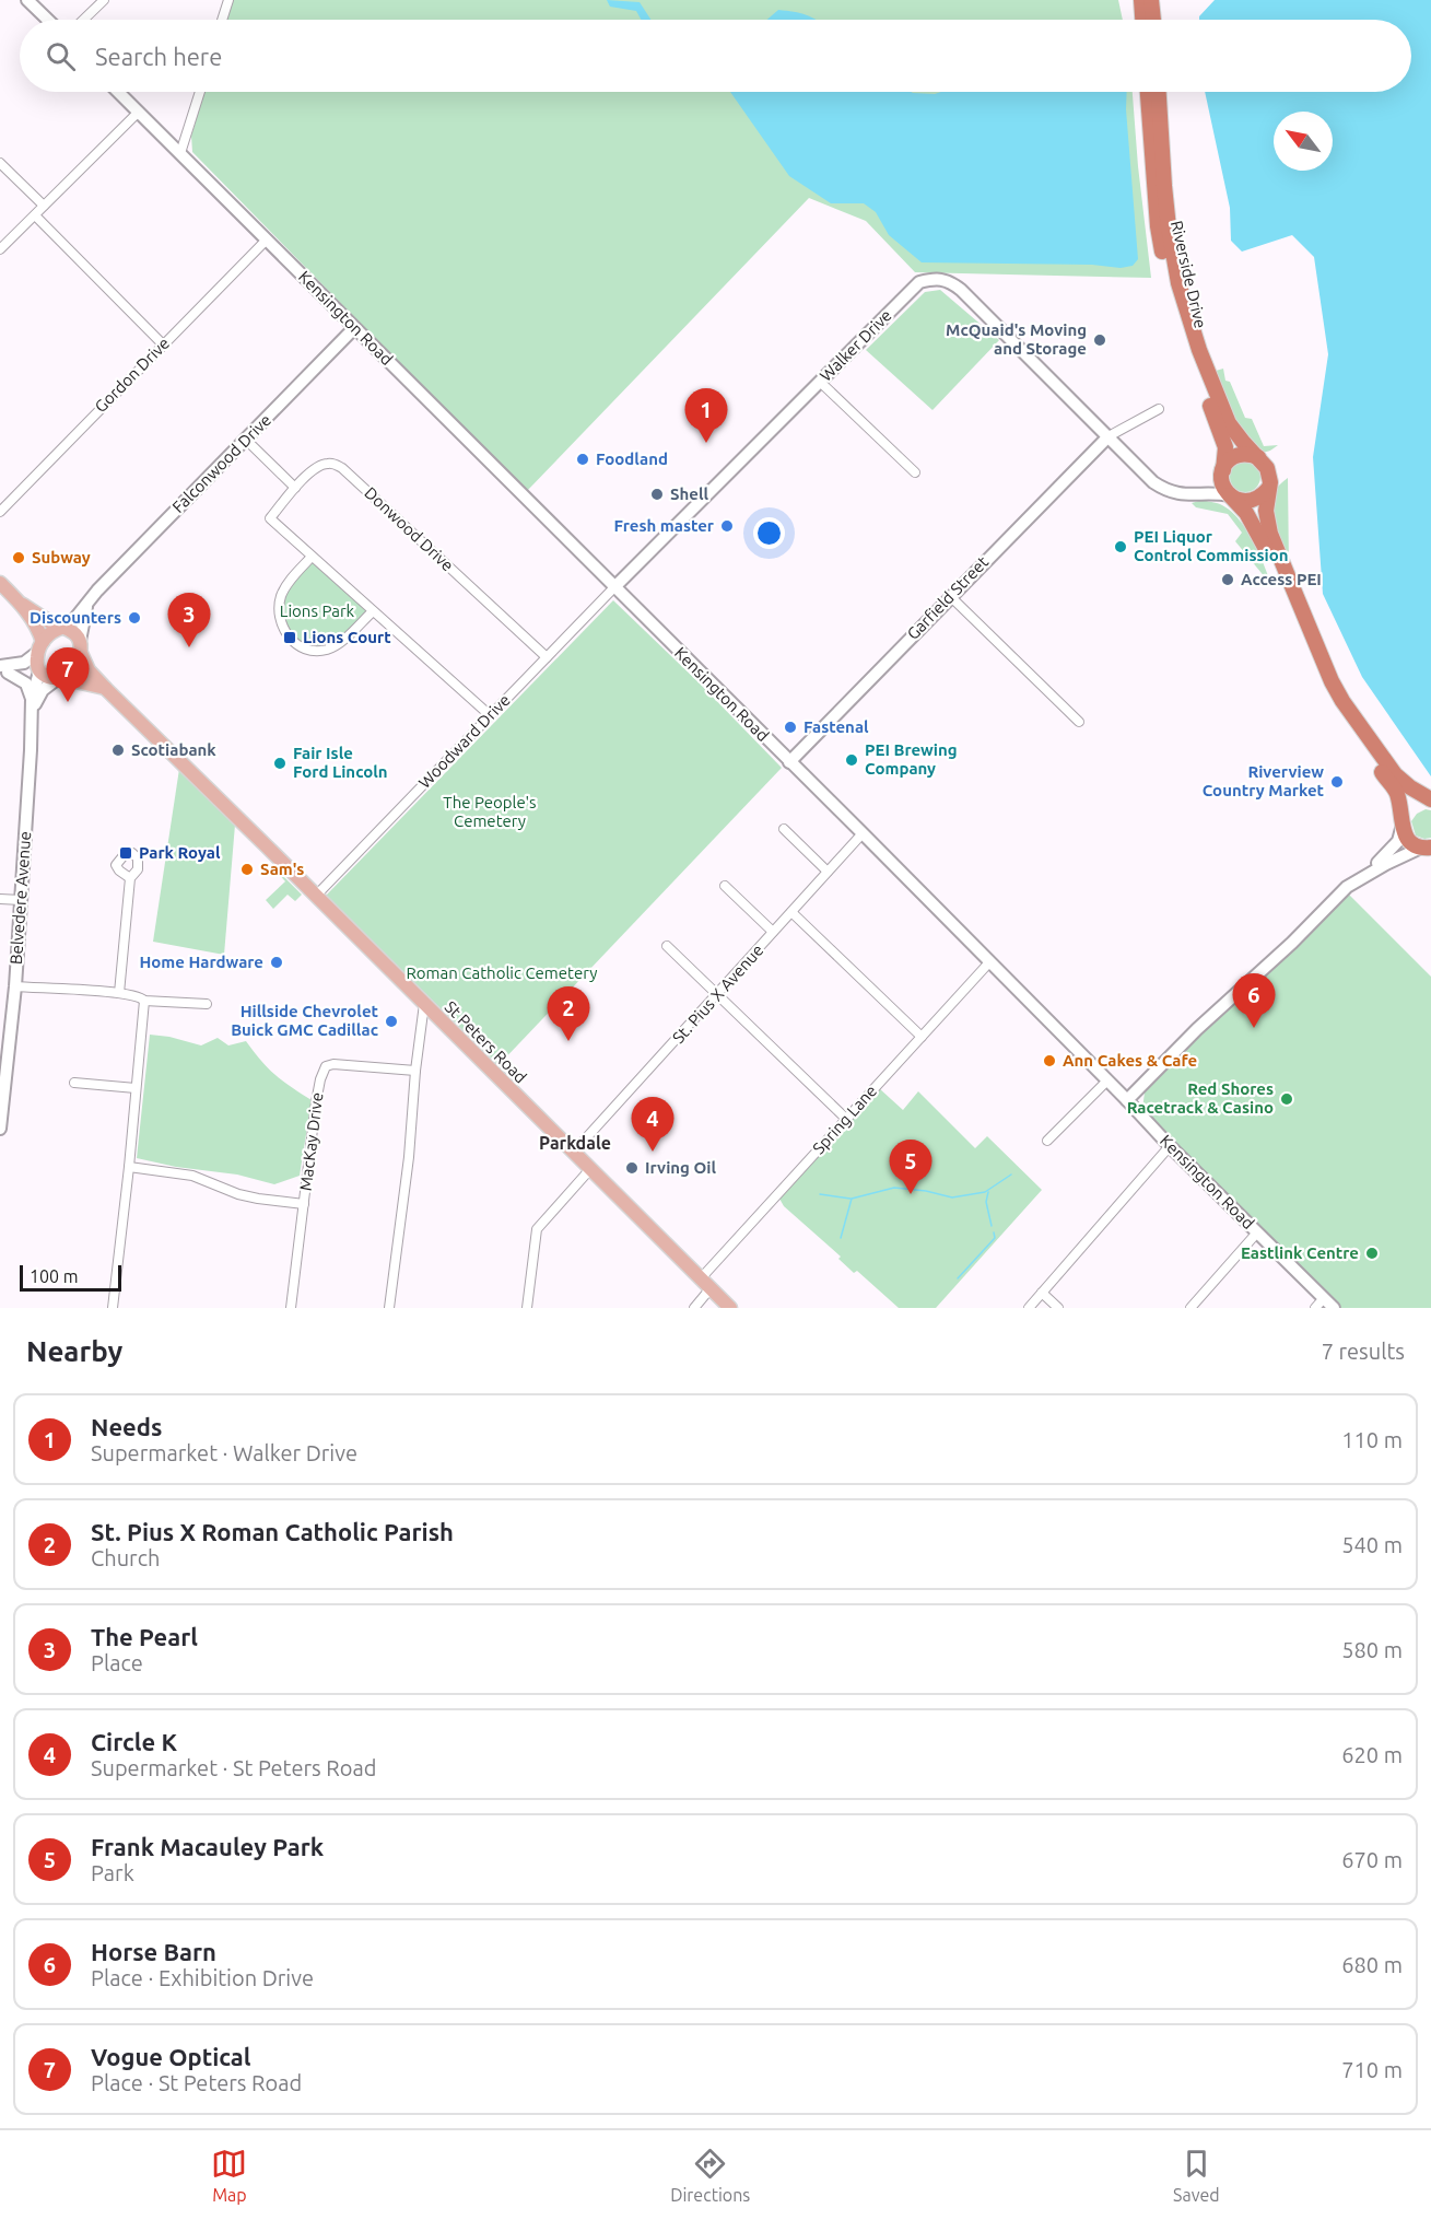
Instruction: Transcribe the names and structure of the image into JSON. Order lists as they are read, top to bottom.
{
  "streets": {
    "highway": ["Riverside Drive"],
    "main road": ["St Peters Road"],
    "street": [
      "Kensington Road",
      "Walker Drive",
      "Gordon Drive",
      "Falconwood Drive",
      "Donwood Drive",
      "Garfield Street",
      "Woodward Drive",
      "Belvedere Avenue",
      "St. Pius X Avenue",
      "Spring Lane",
      "MacKay Drive"
    ]
  },
  "crossings": [
    ["Kensington Road", "Walker Drive"],
    ["Kensington Road", "Gordon Drive"],
    ["Kensington Road", "Falconwood Drive"],
    ["Kensington Road", "Garfield Street"],
    ["Kensington Road", "Woodward Drive"],
    ["Kensington Road", "St. Pius X Avenue"],
    ["Kensington Road", "Spring Lane"],
    ["Walker Drive", "Garfield Street"],
    ["Walker Drive", "Woodward Drive"],
    ["Falconwood Drive", "Belvedere Avenue"],
    ["Falconwood Drive", "St Peters Road"],
    ["Donwood Drive", "Woodward Drive"],
    ["Woodward Drive", "St Peters Road"],
    ["Belvedere Avenue", "St Peters Road"],
    ["St. Pius X Avenue", "St Peters Road"],
    ["St Peters Road", "Spring Lane"]
  ],
  "districts": ["Parkdale"],
  "parks": ["Lions Park", "The People's Cemetery", "Roman Catholic Cemetery"],
  "places": {
    "other": [
      "McQuaid's Moving and Storage",
      "Foodland",
      "Shell",
      "Fresh master",
      "PEI Liquor Control Commission",
      "Subway",
      "Access PEI",
      "Discounters",
      "Fastenal",
      "Scotiabank",
      "PEI Brewing Company",
      "Fair Isle Ford Lincoln",
      "Riverview Country Market",
      "Sam's",
      "Home Hardware",
      "Hillside Chevrolet Buick GMC Cadillac",
      "Ann Cakes & Cafe",
      "Red Shores Racetrack & Casino",
      "Irving Oil",
      "Eastlink Centre"
    ],
    "transit": ["Lions Court", "Park Royal"]
  },
  "scale_bar": "100 m",
  "north": "top left",
  "page": {
    "search": "Search here",
    "pins": [
      "1",
      "3",
      "7",
      "6",
      "2",
      "4",
      "5"
    ],
    "scale": "100 m",
    "heading": ["Nearby", "7 results"],
    "list": [
      {
        "mark": "1",
        "name": "Needs",
        "note": "Supermarket · Walker Drive",
        "value": "110 m"
      },
      {
        "mark": "2",
        "name": "St. Pius X Roman Catholic Parish",
        "note": "Church",
        "value": "540 m"
      },
      {
        "mark": "3",
        "name": "The Pearl",
        "note": "Place",
        "value": "580 m"
      },
      {
        "mark": "4",
        "name": "Circle K",
        "note": "Supermarket · St Peters Road",
        "value": "620 m"
      },
      {
        "mark": "5",
        "name": "Frank Macauley Park",
        "note": "Park",
        "value": "670 m"
      },
      {
        "mark": "6",
        "name": "Horse Barn",
        "note": "Place · Exhibition Drive",
        "value": "680 m"
      },
      {
        "mark": "7",
        "name": "Vogue Optical",
        "note": "Place · St Peters Road",
        "value": "710 m"
      }
    ],
    "nav": ["Map", "Directions", "Saved"]
  }
}
